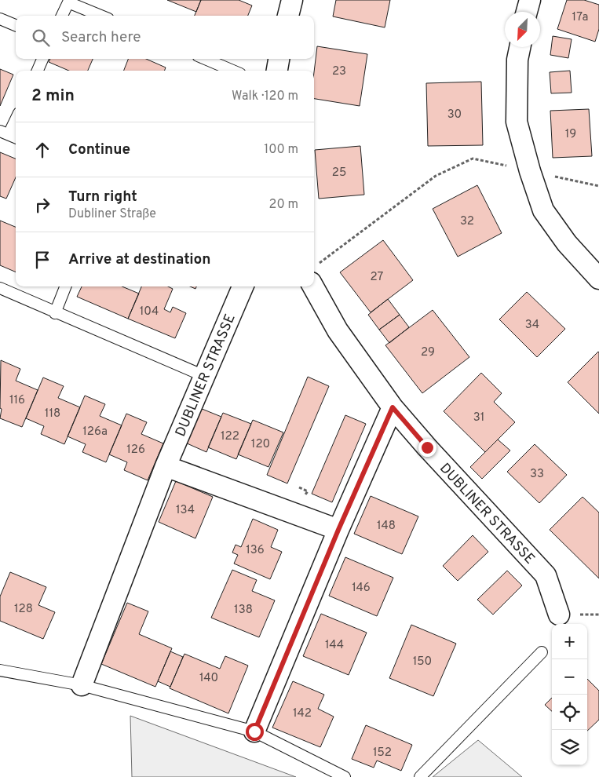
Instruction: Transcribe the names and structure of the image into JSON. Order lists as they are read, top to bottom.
{
  "streets": {
    "street": ["DUBLINER STRASSE"]
  },
  "house_numbers": [
    "17a",
    "23",
    "30",
    "19",
    "25",
    "32",
    "27",
    "104",
    "34",
    "29",
    "116",
    "118",
    "31",
    "126a",
    "122",
    "120",
    "126",
    "33",
    "134",
    "148",
    "136",
    "146",
    "128",
    "138",
    "144",
    "150",
    "140",
    "142",
    "152"
  ],
  "north": "bottom left",
  "page": {
    "search": "Search here",
    "heading": ["2 min", "Walk · 120 m"],
    "list": [
      ["Continue", "100 m"],
      ["Turn right", "Dubliner Straße", "20 m"],
      "Arrive at destination"
    ],
    "map_buttons": ["+", "−"]
  }
}
